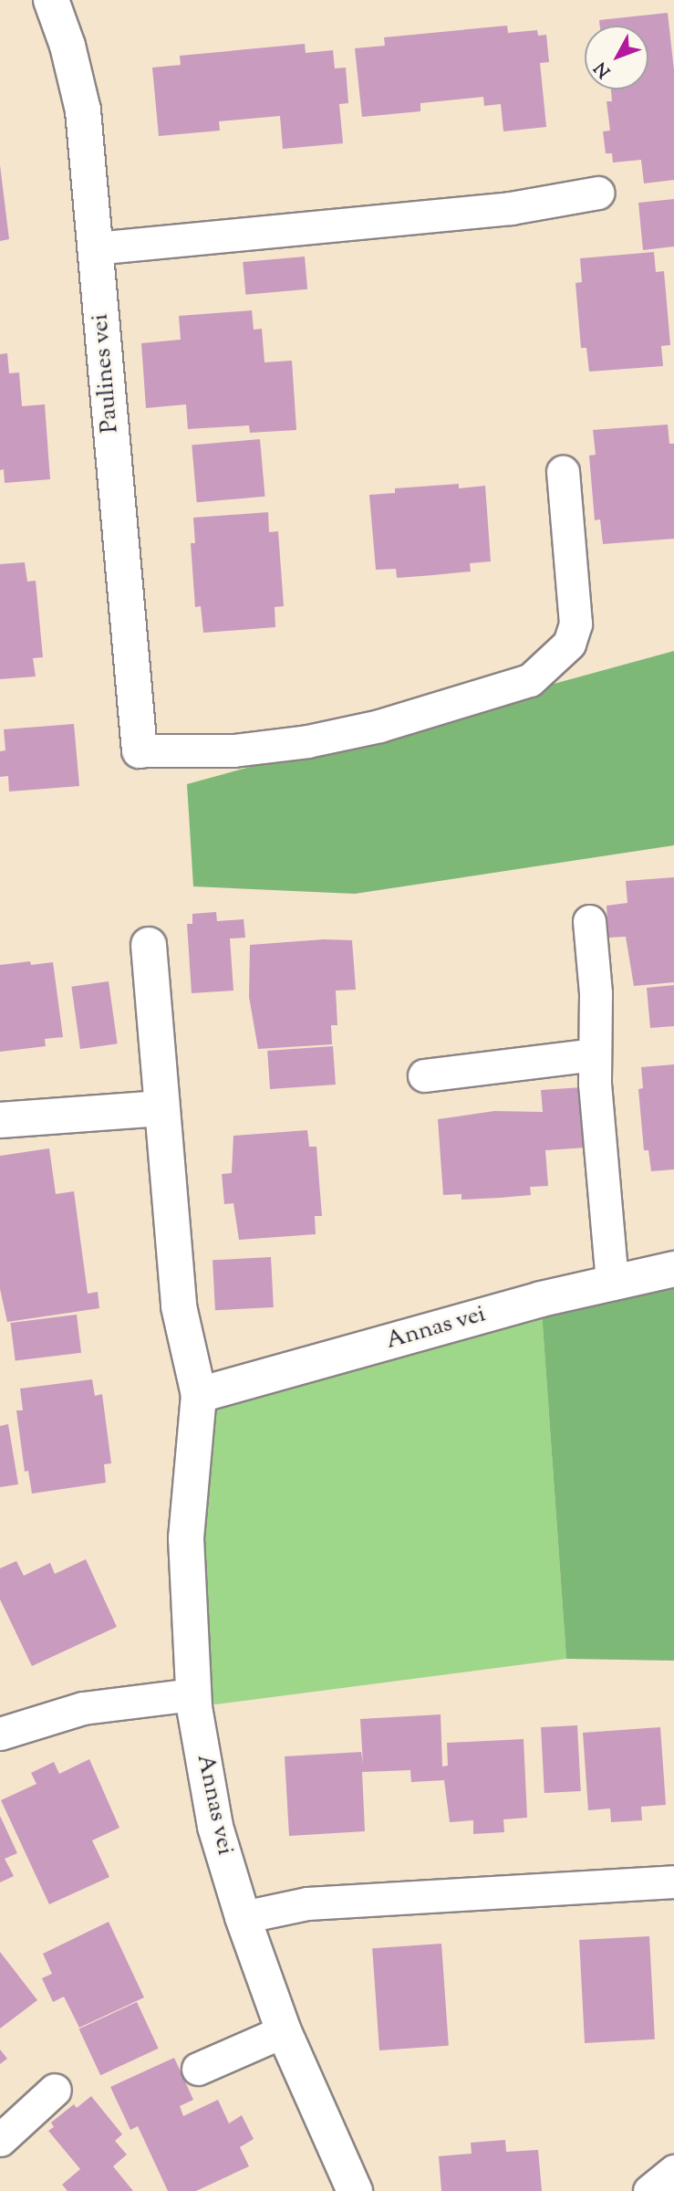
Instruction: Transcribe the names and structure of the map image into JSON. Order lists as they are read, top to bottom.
{
  "streets": {
    "street": ["Paulines vei", "Annas vei"]
  },
  "north": "bottom left"
}
